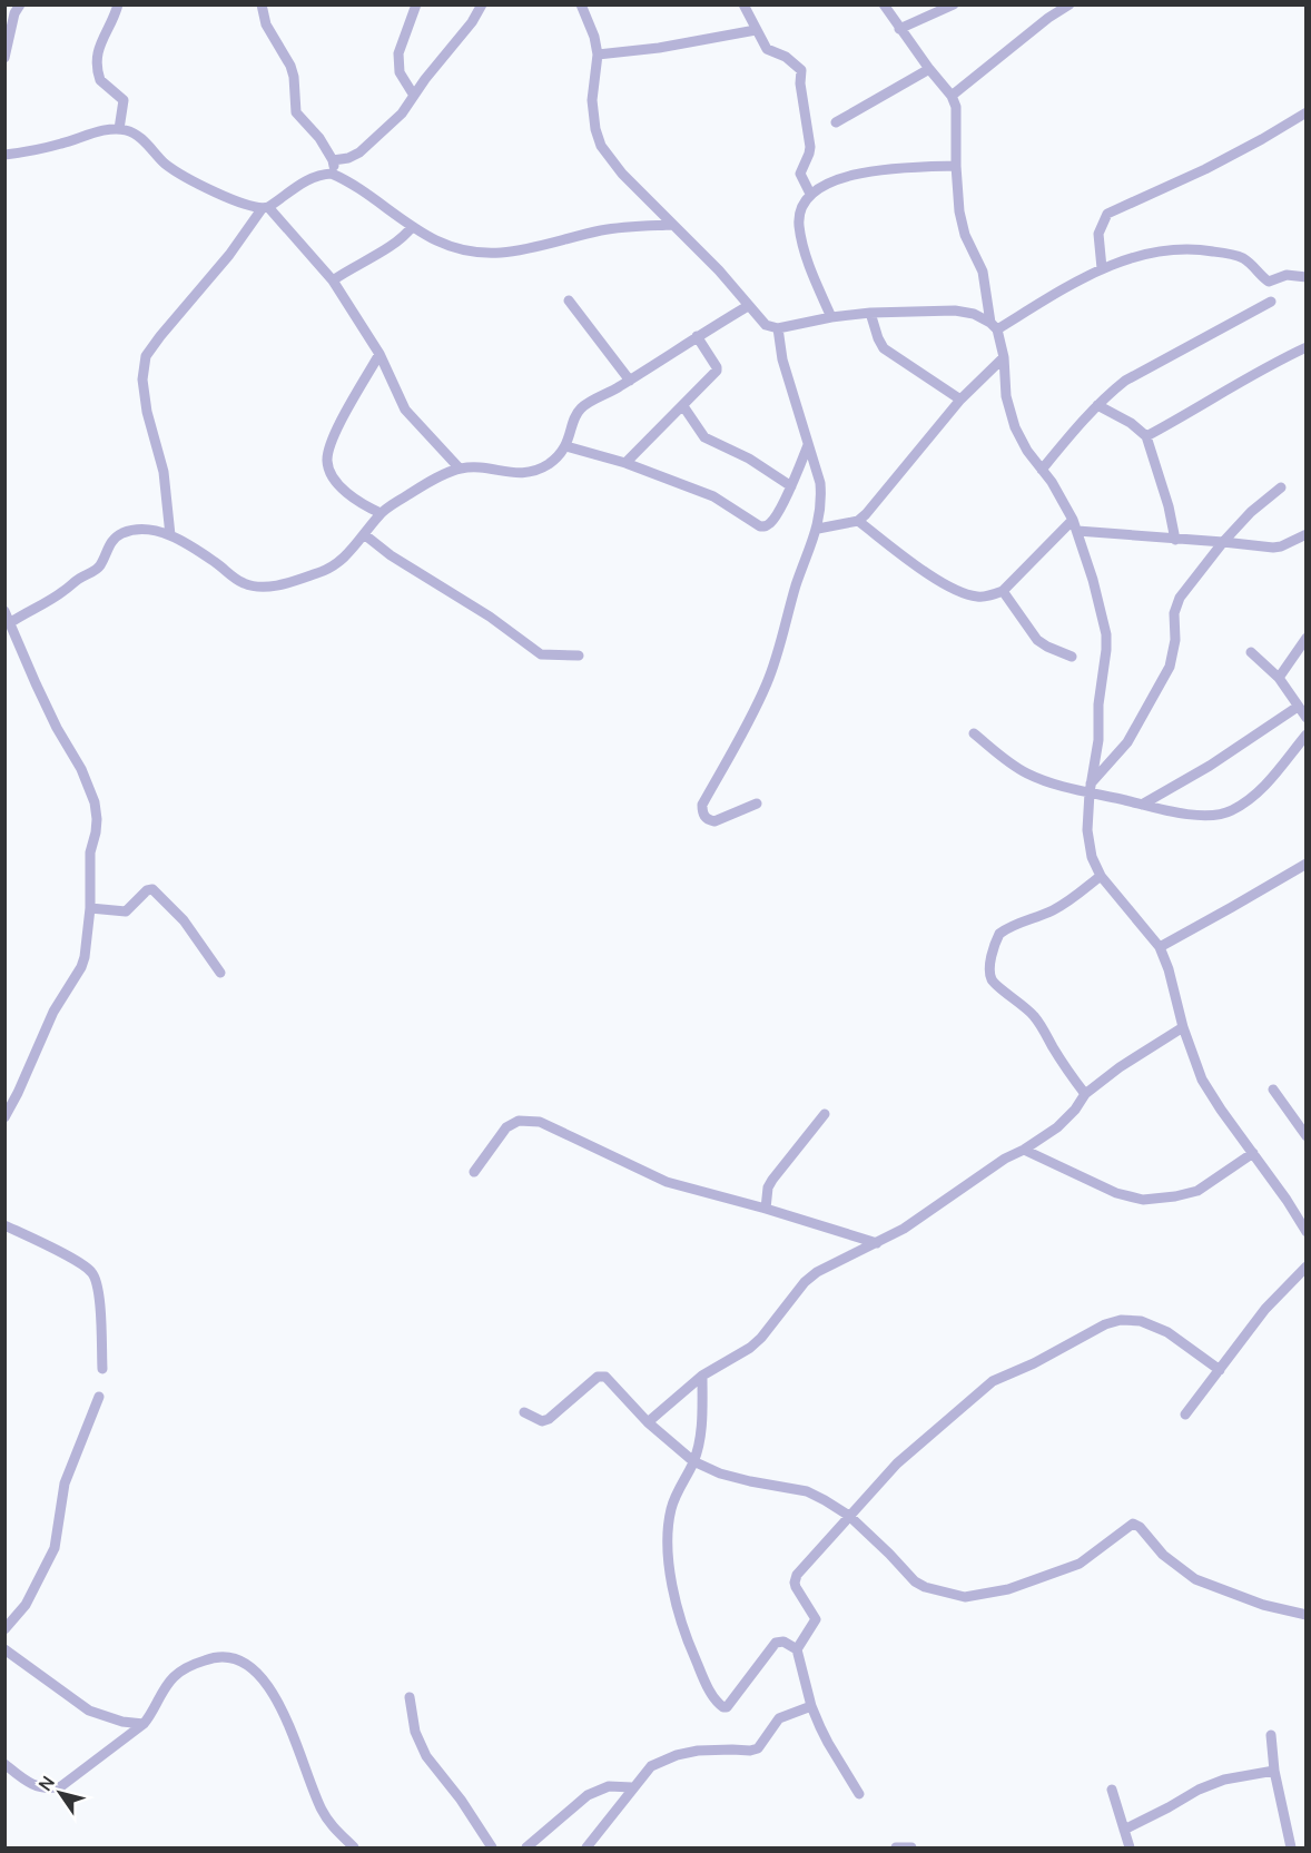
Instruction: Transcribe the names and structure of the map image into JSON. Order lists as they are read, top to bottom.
{
  "north": "top left"
}
